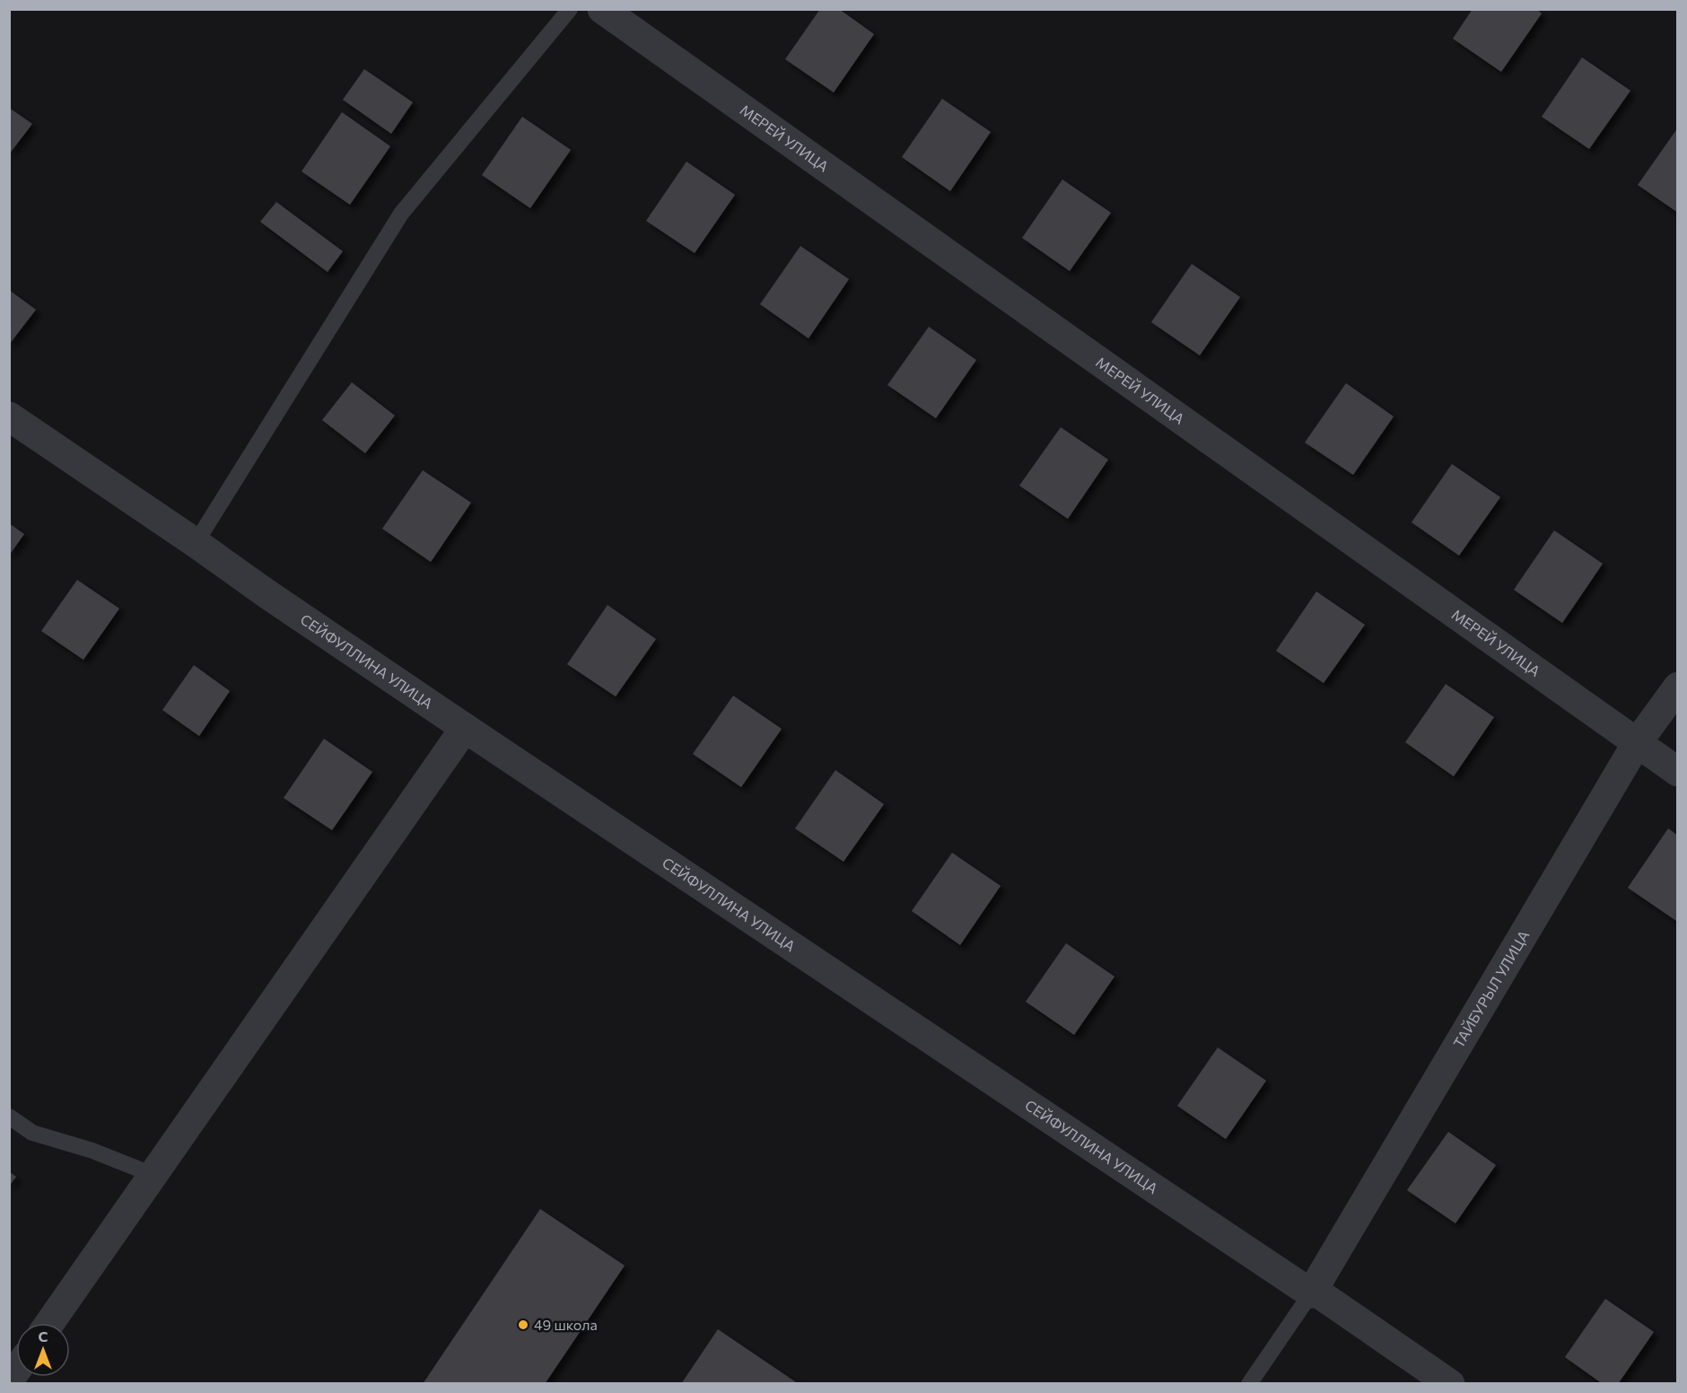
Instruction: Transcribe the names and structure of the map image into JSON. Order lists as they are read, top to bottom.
{
  "streets": {
    "street": ["МЕРЕЙ УЛИЦА", "СЕЙФУЛЛИНА УЛИЦА", "ТАЙБУРЫЛ УЛИЦА"]
  },
  "crossings": [
    ["МЕРЕЙ УЛИЦА", "ТАЙБУРЫЛ УЛИЦА"],
    ["СЕЙФУЛЛИНА УЛИЦА", "ТАЙБУРЫЛ УЛИЦА"]
  ],
  "places": ["49 школа"],
  "north": "top"
}
